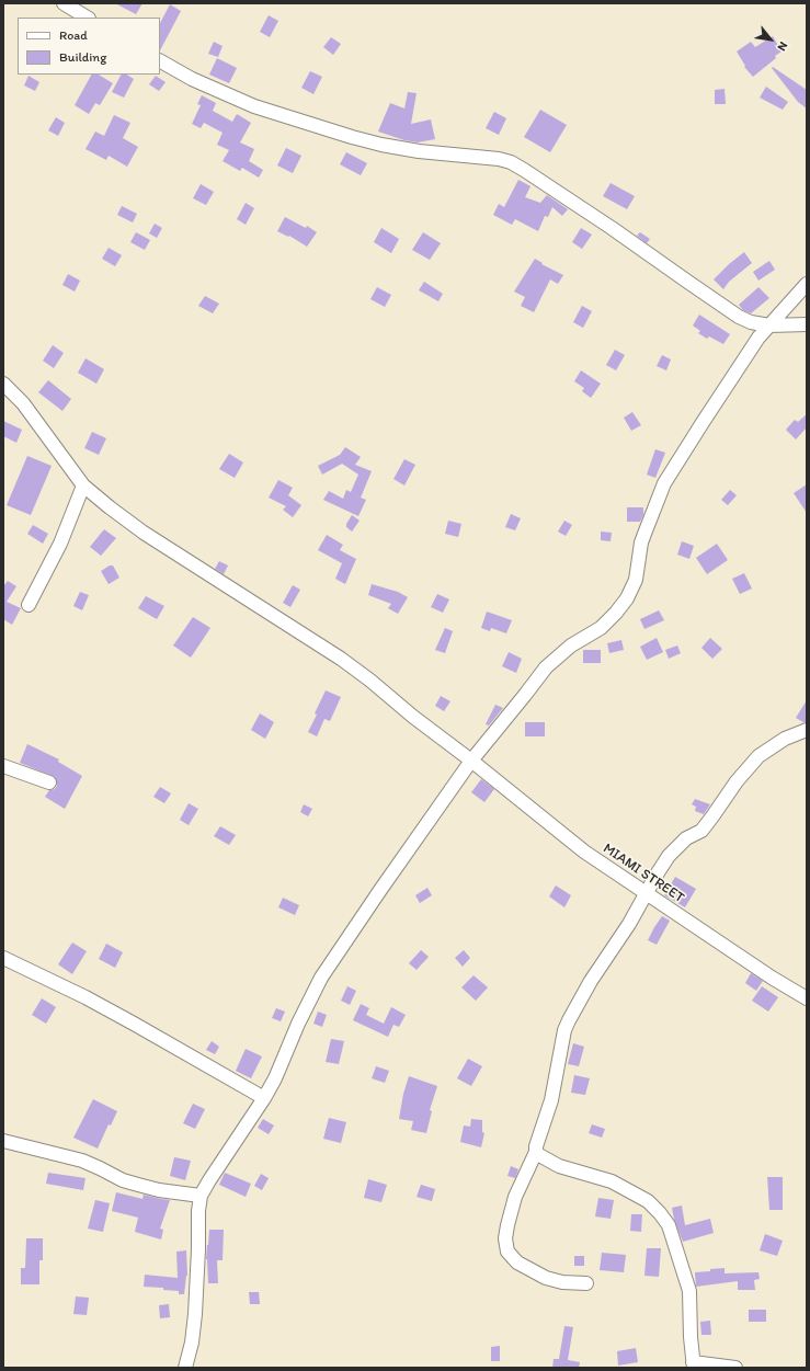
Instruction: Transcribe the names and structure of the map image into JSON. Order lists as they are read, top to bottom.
{
  "streets": {
    "street": ["MIAMI STREET"]
  },
  "legend": ["Road", "Building"],
  "north": "bottom right"
}
